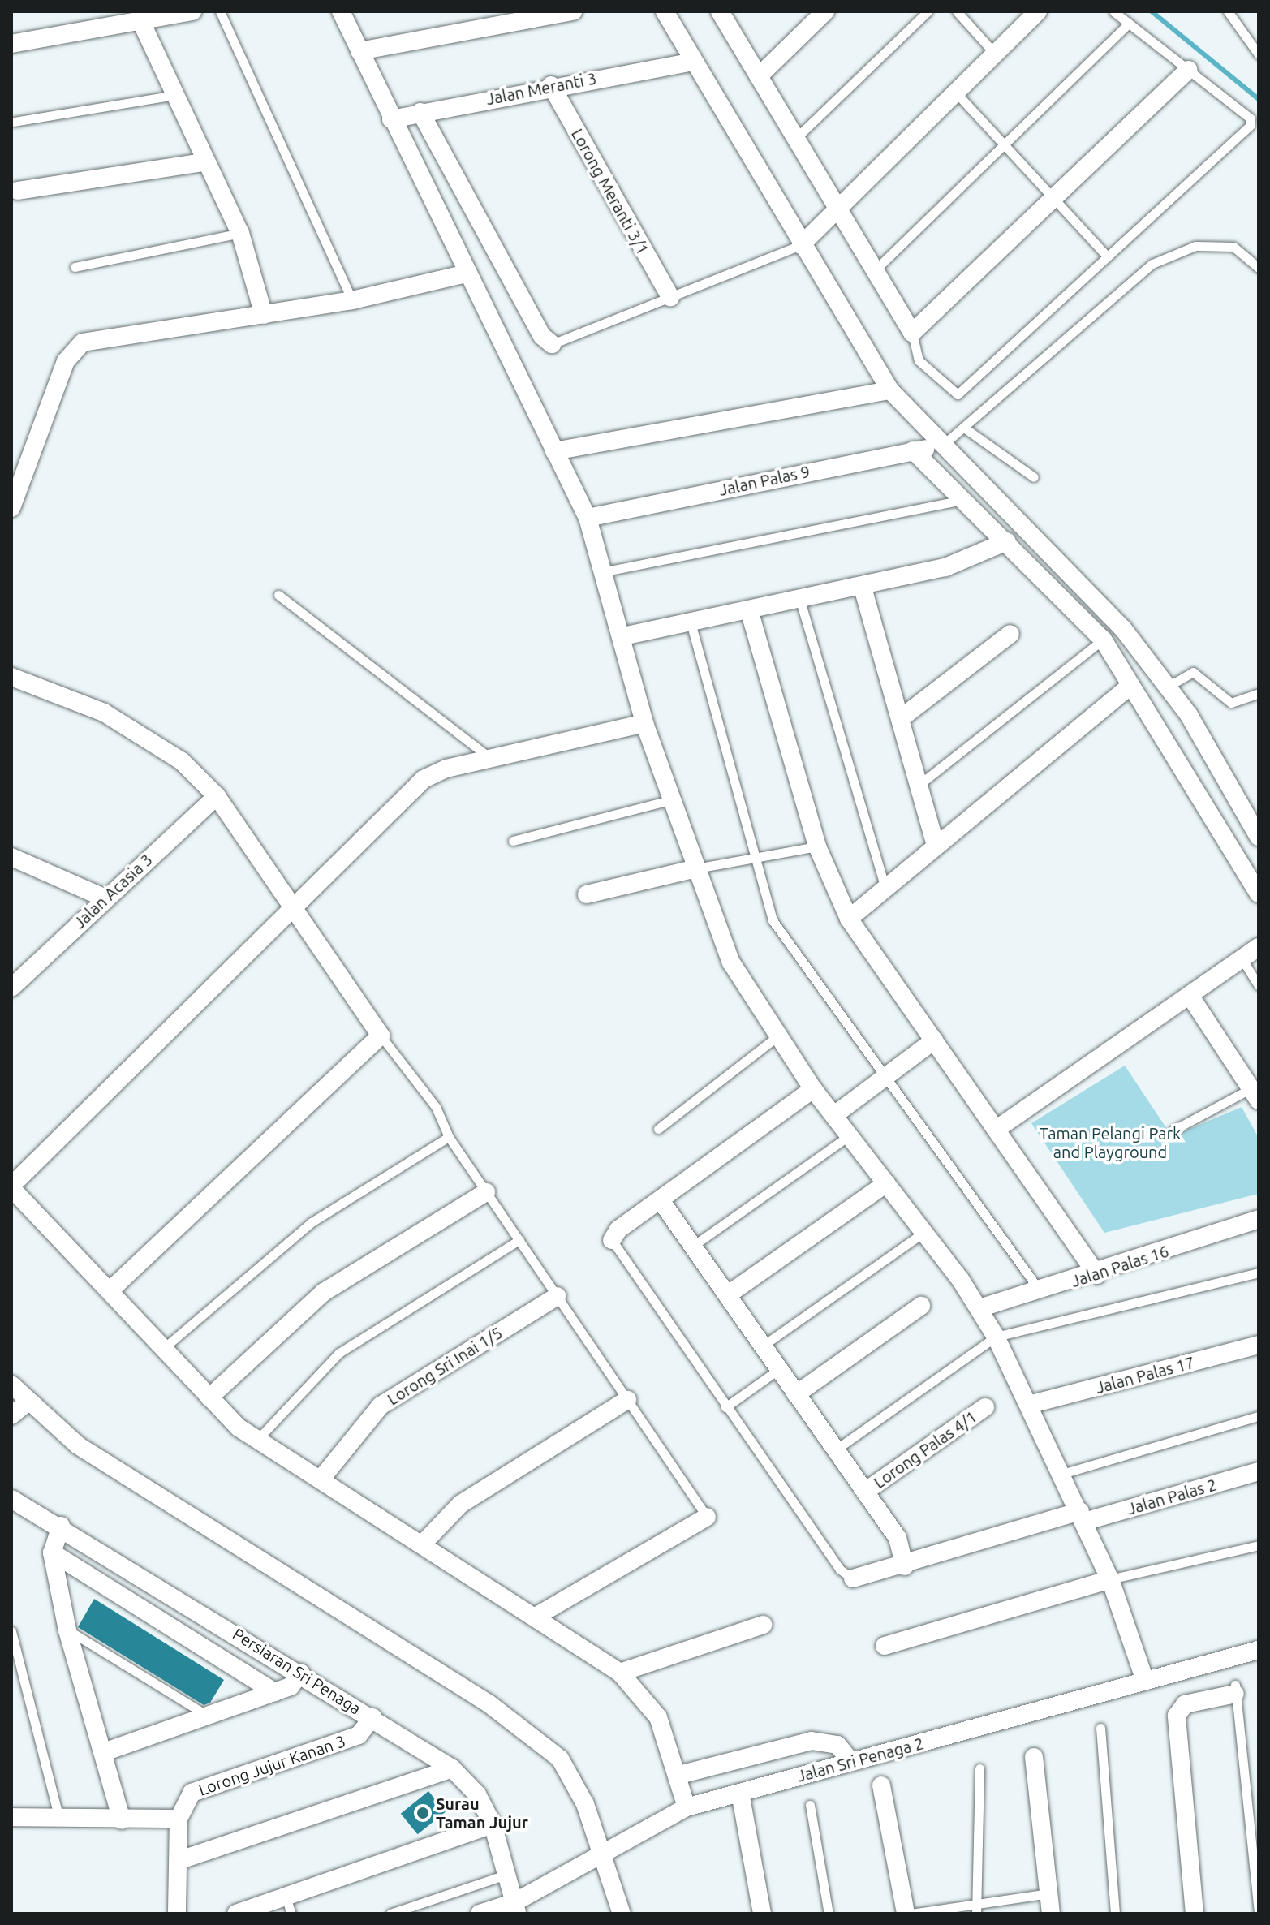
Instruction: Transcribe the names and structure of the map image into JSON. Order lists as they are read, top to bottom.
{
  "streets": {
    "street": [
      "Jalan Meranti 3",
      "Lorong Meranti 3/1",
      "Jalan Palas 9",
      "Jalan Acasia 3",
      "Jalan Palas 16",
      "Lorong Sri Inai 1/5",
      "Jalan Palas 17",
      "Lorong Palas 4/1",
      "Jalan Palas 2",
      "Persiaran Sri Penaga",
      "Jalan Sri Penaga 2",
      "Lorong Jujur Kanan 3"
    ]
  },
  "crossings": [
    ["Jalan Meranti 3", "Lorong Meranti 3/1"],
    ["Persiaran Sri Penaga", "Jalan Sri Penaga 2"],
    ["Persiaran Sri Penaga", "Lorong Jujur Kanan 3"]
  ],
  "parks": ["Taman Pelangi Park and Playground"],
  "places": ["Surau Taman Jujur"]
}
